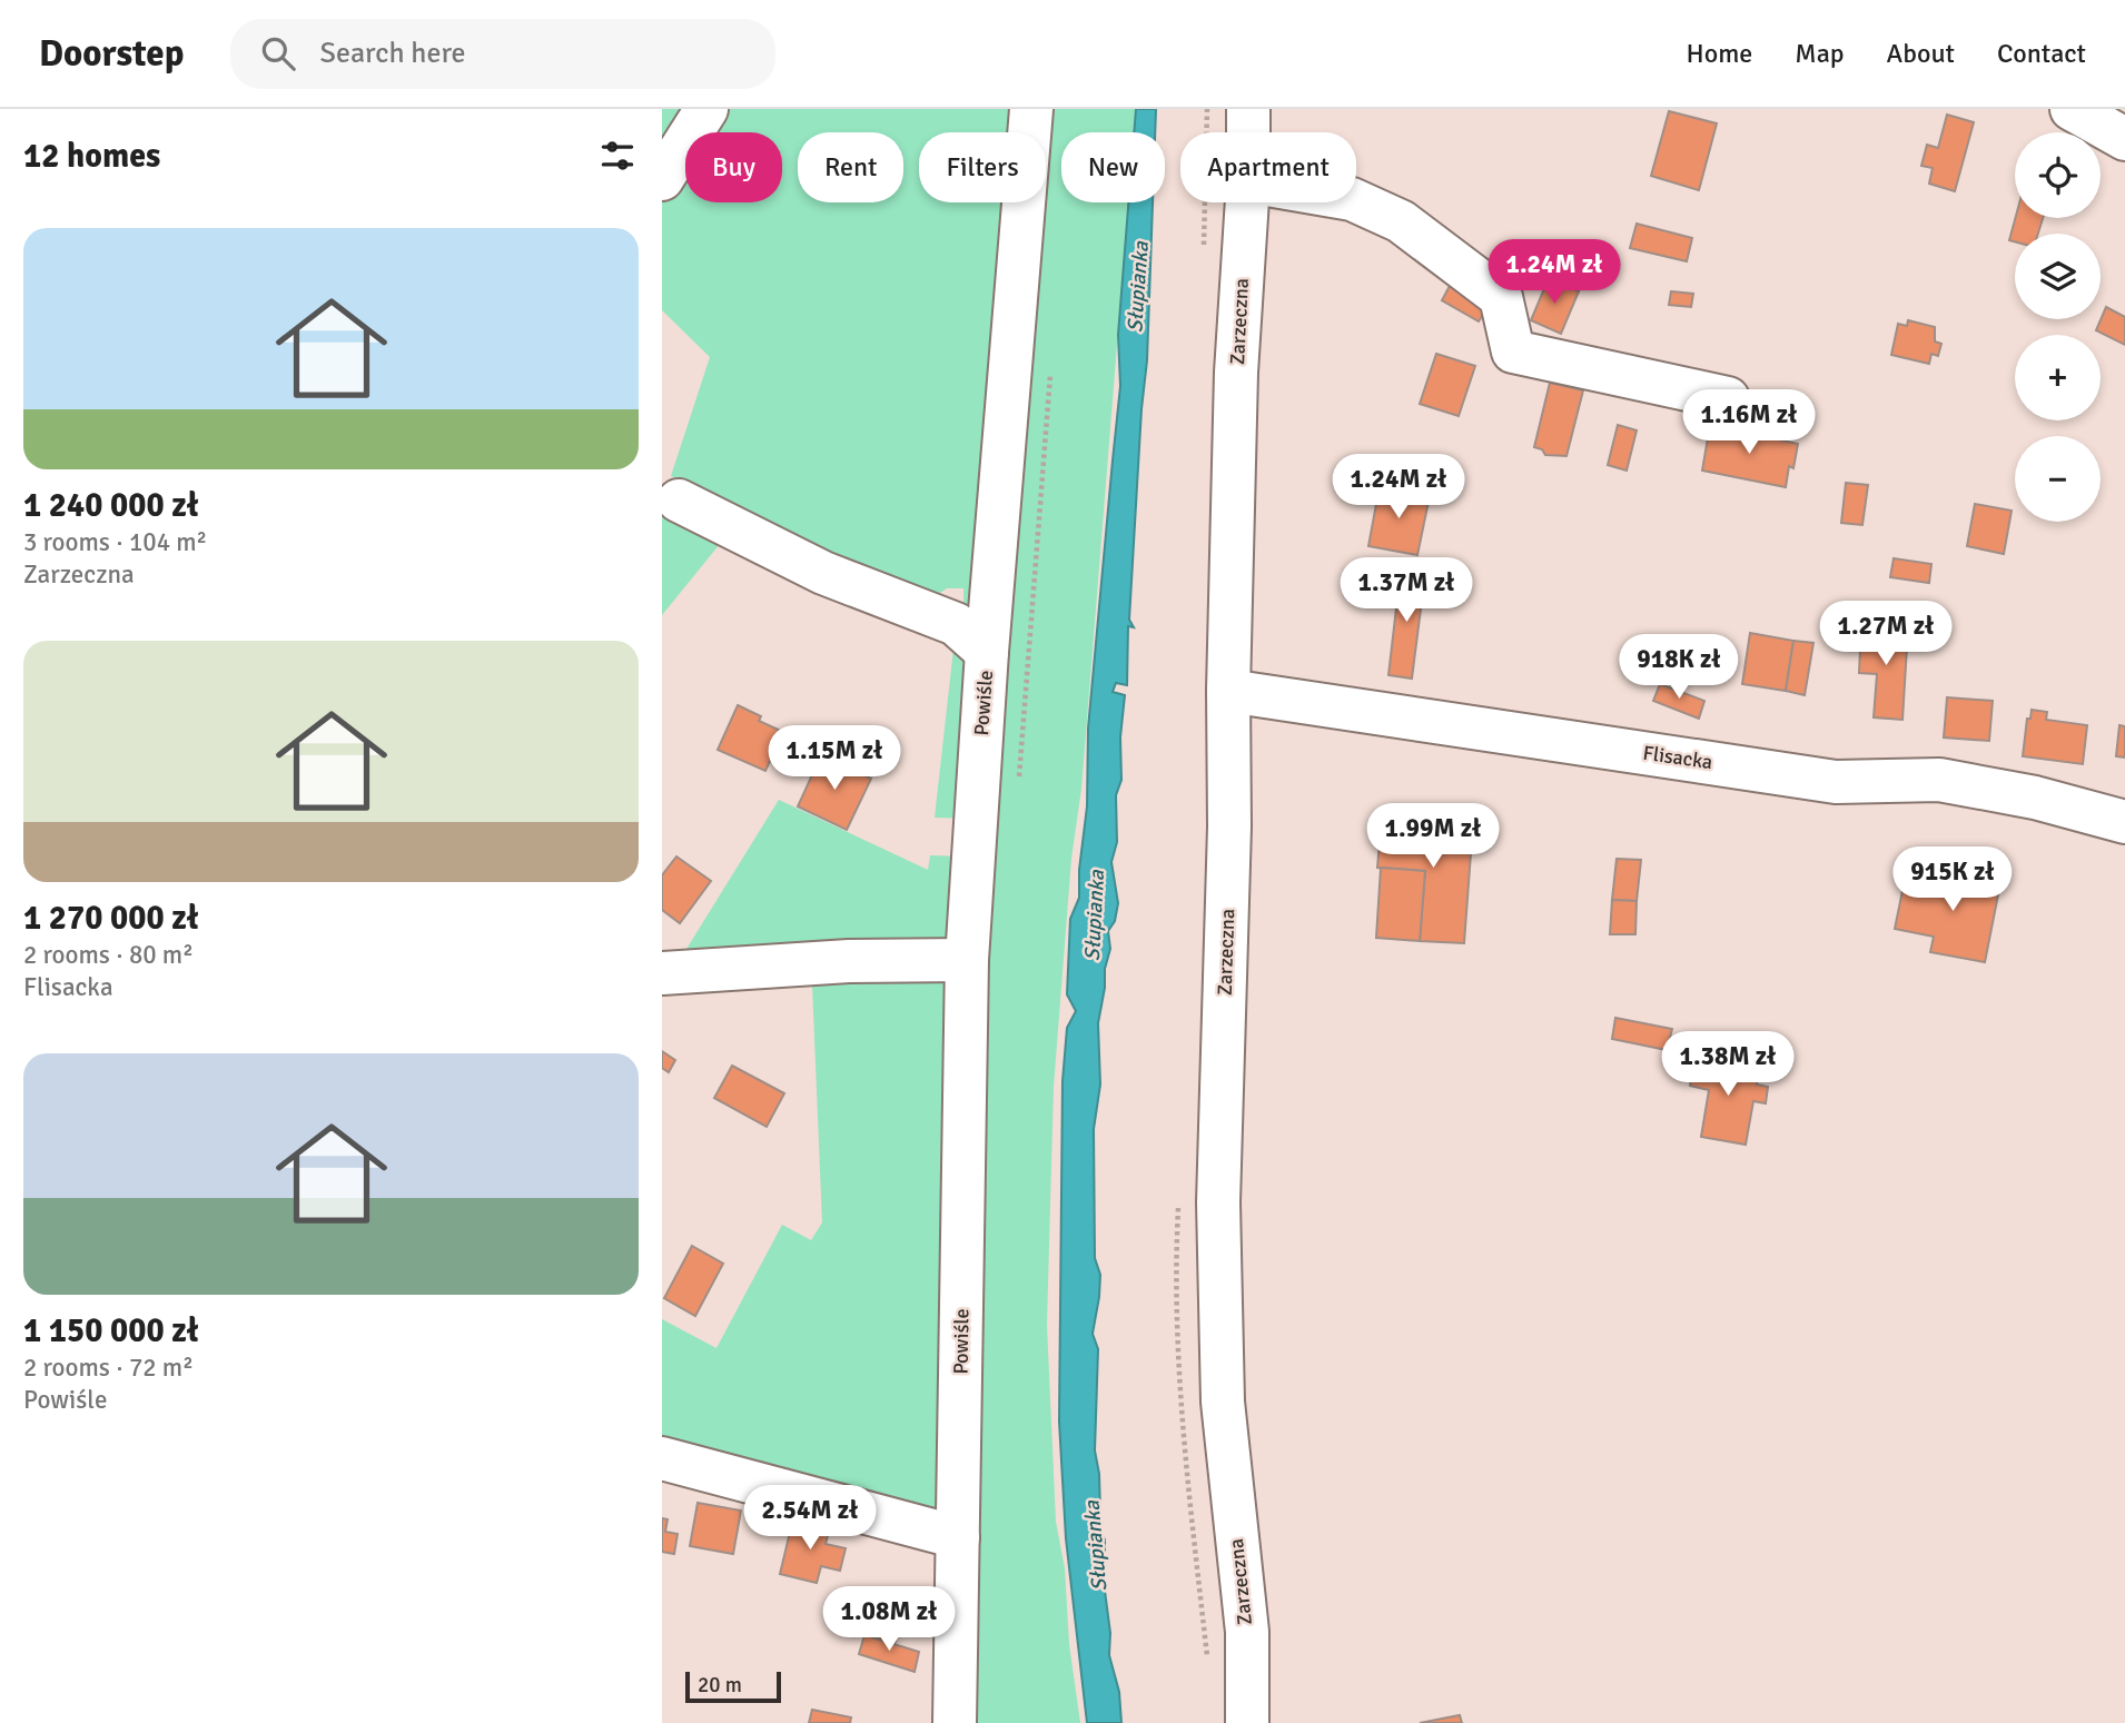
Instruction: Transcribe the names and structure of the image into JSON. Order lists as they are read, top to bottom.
{
  "streets": {
    "street": ["Zarzeczna", "Powiśle", "Flisacka"]
  },
  "crossings": [
    ["Zarzeczna", "Flisacka"]
  ],
  "water": ["Słupianka"],
  "scale_bar": "20 m",
  "page": {
    "header": "Doorstep",
    "search": "Search here",
    "nav": [
      "Home",
      "Map",
      "About",
      "Contact"
    ],
    "heading": "12 homes",
    "map_buttons": ["+", "−"],
    "chip": [
      "Buy",
      "Rent",
      "Filters",
      "New",
      "Apartment"
    ],
    "list": [
      {
        "name": "1 240 000 zł",
        "note": "3 rooms · 104 m² · Zarzeczna"
      },
      {
        "name": "1 270 000 zł",
        "note": "2 rooms · 80 m² · Flisacka"
      },
      {
        "name": "1 150 000 zł",
        "note": "2 rooms · 72 m² · Powiśle"
      }
    ],
    "price": [
      "1.24M zł",
      "1.16M zł",
      "1.24M zł",
      "1.37M zł",
      "1.27M zł",
      "918K zł",
      "1.15M zł",
      "1.99M zł",
      "915K zł",
      "1.38M zł",
      "2.54M zł",
      "1.08M zł"
    ],
    "scale": "20 m"
  }
}
